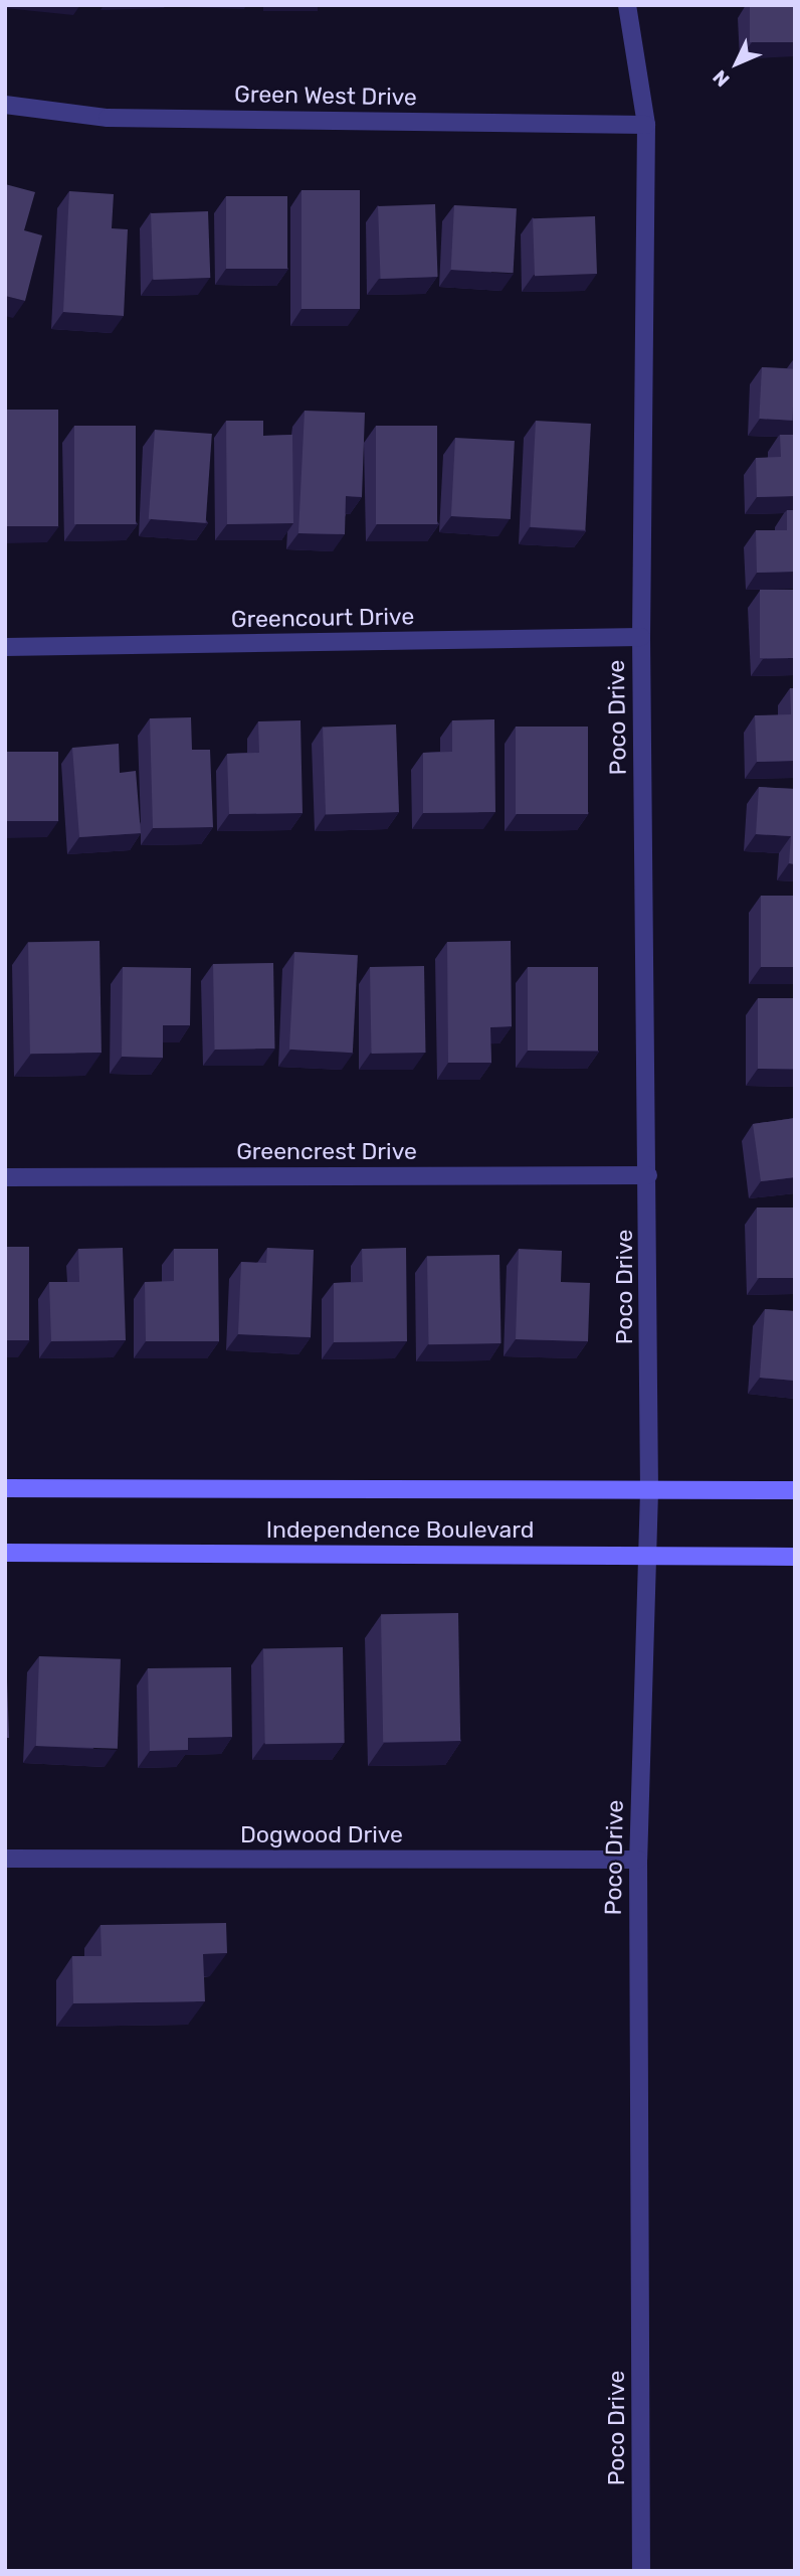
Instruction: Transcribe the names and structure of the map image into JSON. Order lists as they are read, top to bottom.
{
  "streets": {
    "main road": ["Independence Boulevard"],
    "street": [
      "Green West Drive",
      "Greencourt Drive",
      "Poco Drive",
      "Greencrest Drive",
      "Dogwood Drive"
    ]
  },
  "crossings": [
    ["Green West Drive", "Poco Drive"],
    ["Greencourt Drive", "Poco Drive"],
    ["Poco Drive", "Greencrest Drive"],
    ["Poco Drive", "Independence Boulevard"],
    ["Poco Drive", "Dogwood Drive"]
  ],
  "north": "bottom left"
}
